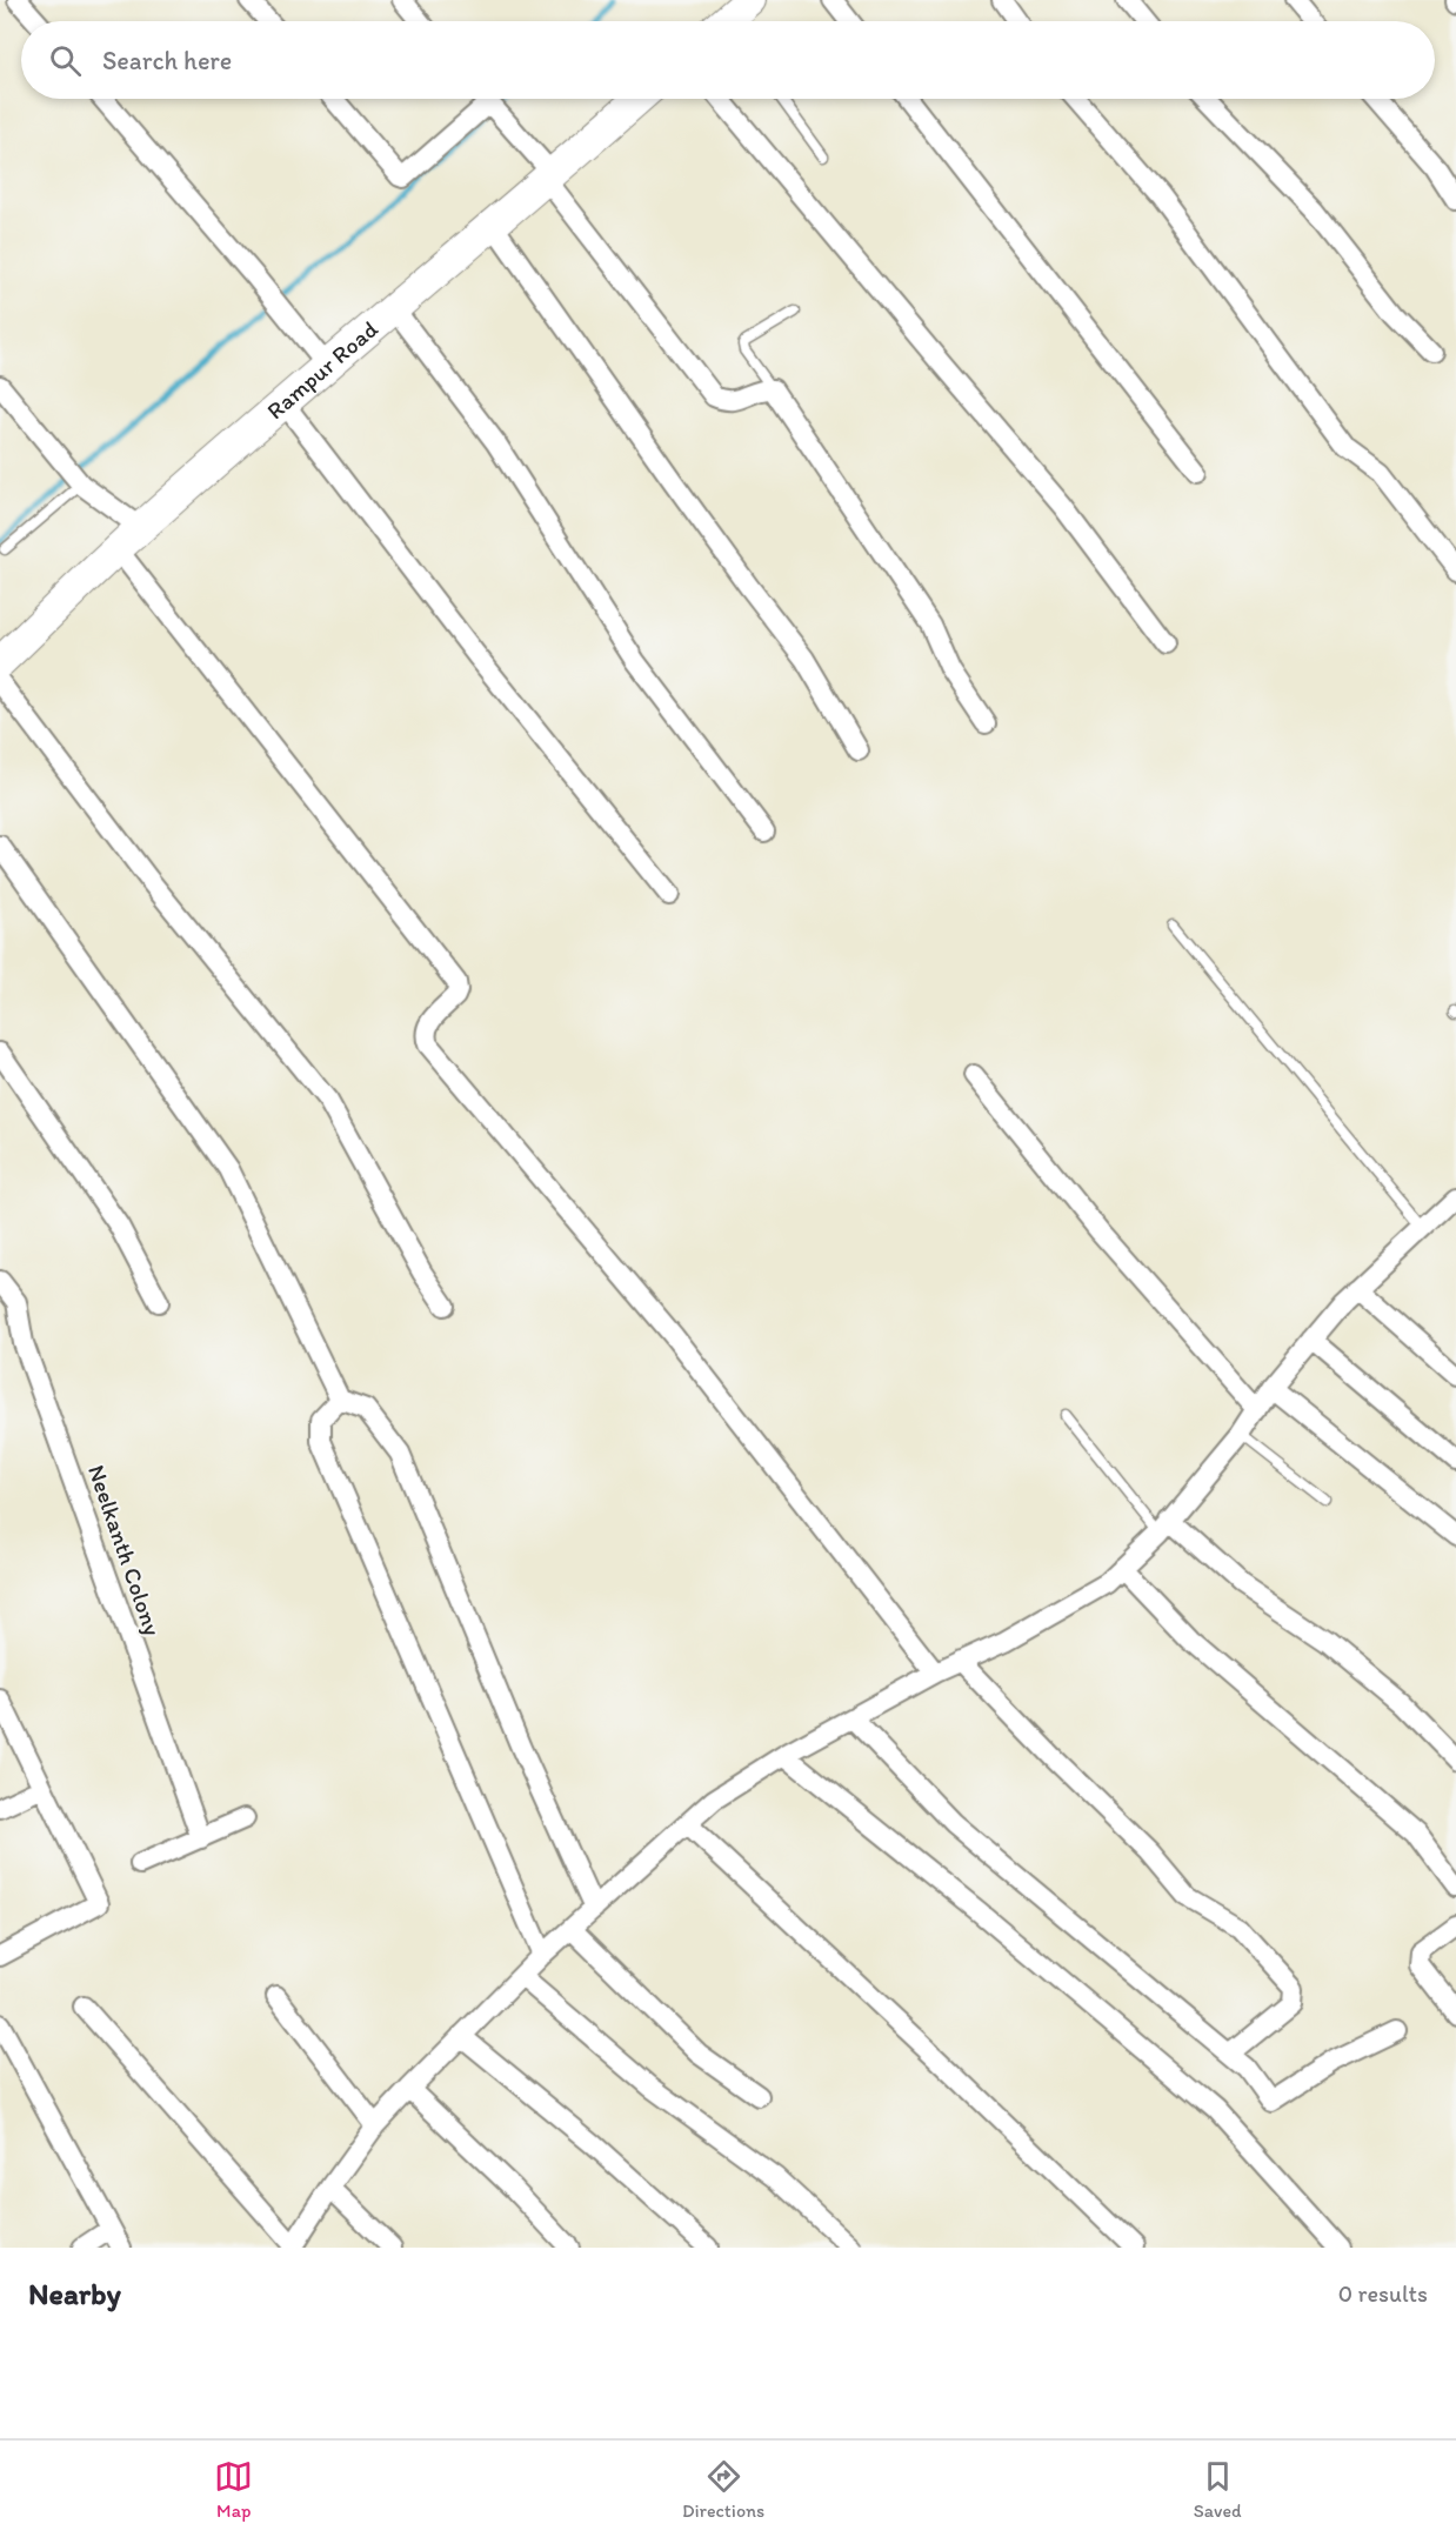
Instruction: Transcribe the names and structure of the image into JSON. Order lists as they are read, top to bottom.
{
  "streets": {
    "main road": ["Rampur Road"],
    "street": ["Neelkanth Colony"]
  },
  "page": {
    "search": "Search here",
    "heading": ["Nearby", "0 results"],
    "nav": ["Map", "Directions", "Saved"]
  }
}
